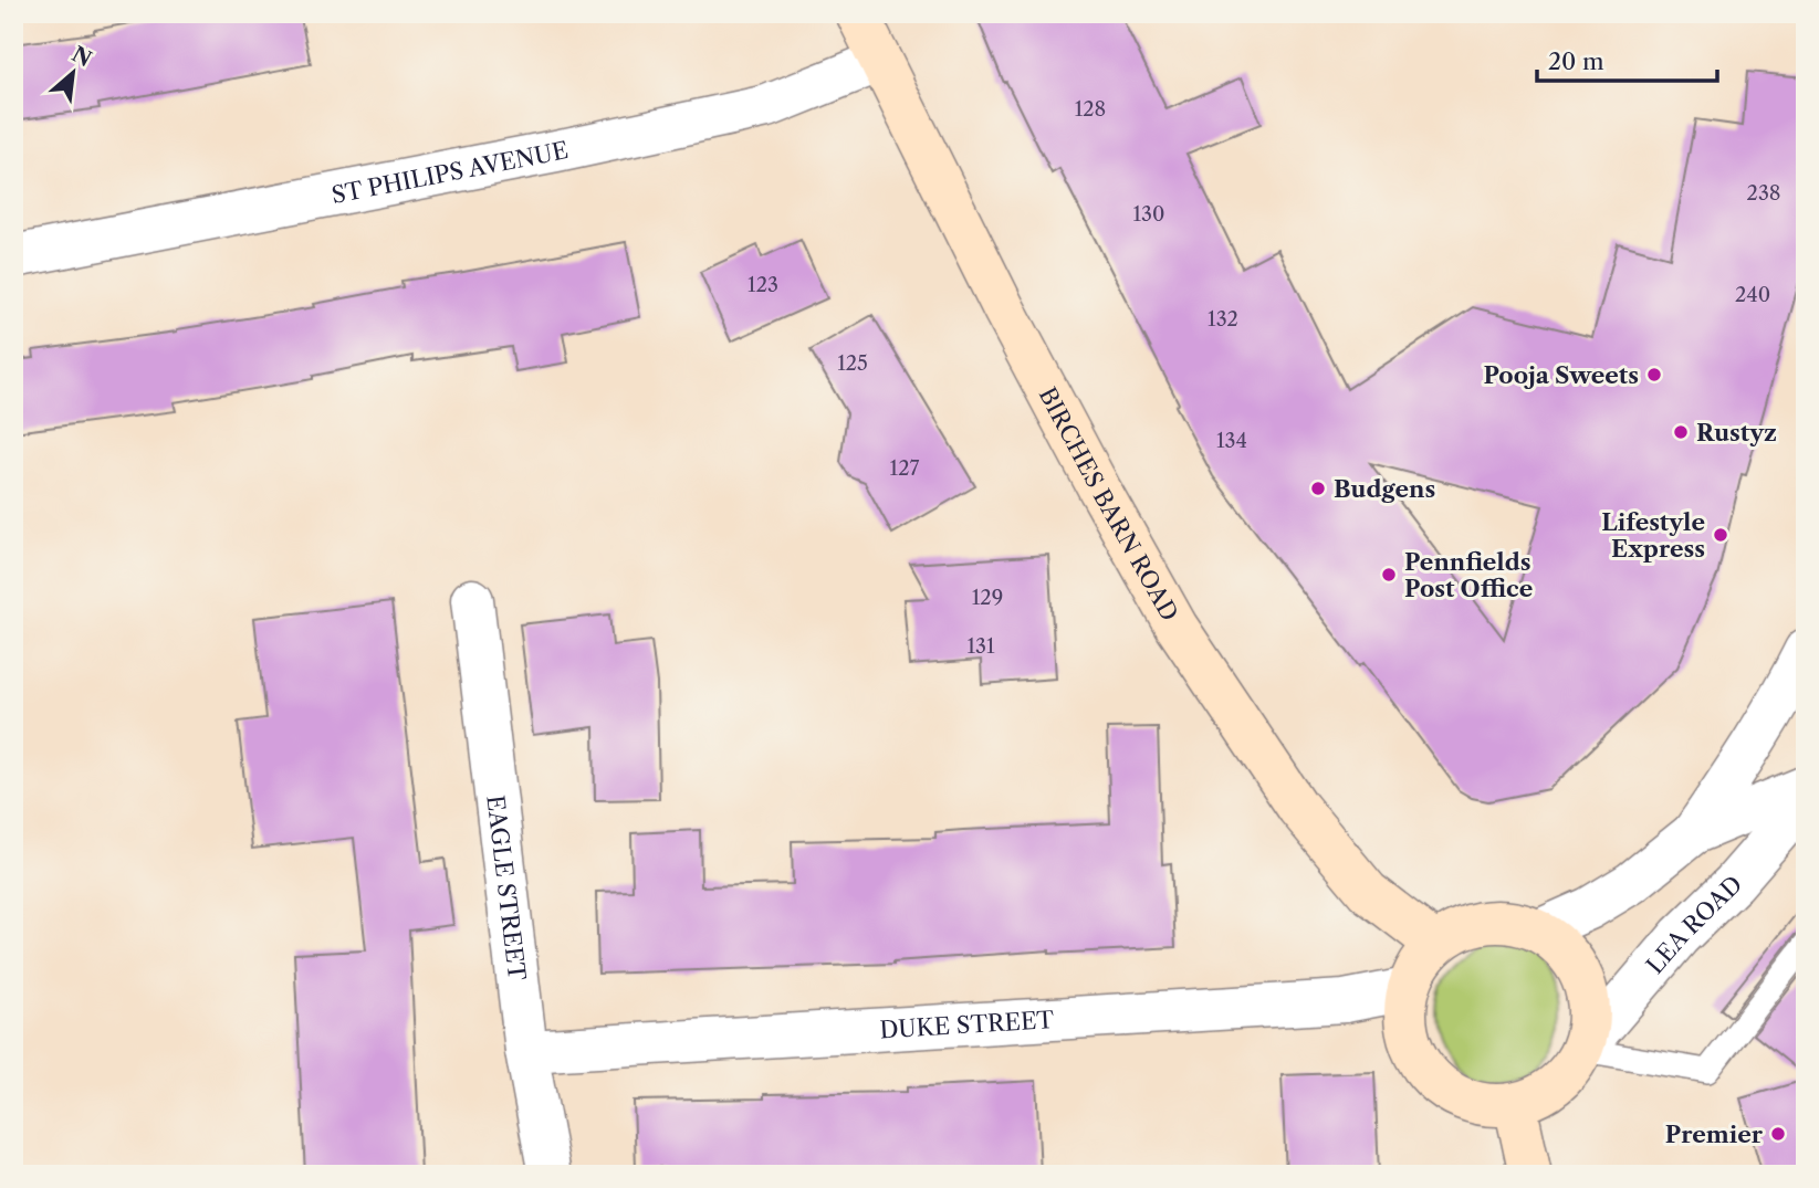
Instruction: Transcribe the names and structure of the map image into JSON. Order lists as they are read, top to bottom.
{
  "streets": {
    "main road": ["BIRCHES BARN ROAD"],
    "street": [
      "ST PHILIPS AVENUE",
      "EAGLE STREET",
      "LEA ROAD",
      "DUKE STREET"
    ]
  },
  "crossings": [
    ["ST PHILIPS AVENUE", "BIRCHES BARN ROAD"],
    ["BIRCHES BARN ROAD", "LEA ROAD"],
    ["BIRCHES BARN ROAD", "DUKE STREET"],
    ["EAGLE STREET", "DUKE STREET"],
    ["LEA ROAD", "DUKE STREET"]
  ],
  "places": [
    "Pooja Sweets",
    "Rustyz",
    "Budgens",
    "Lifestyle Express",
    "Pennfields Post Office",
    "Premier"
  ],
  "house_numbers": [
    "128",
    "238",
    "130",
    "123",
    "240",
    "132",
    "125",
    "134",
    "127",
    "129",
    "131"
  ],
  "scale_bar": "20 m",
  "north": "top right"
}
